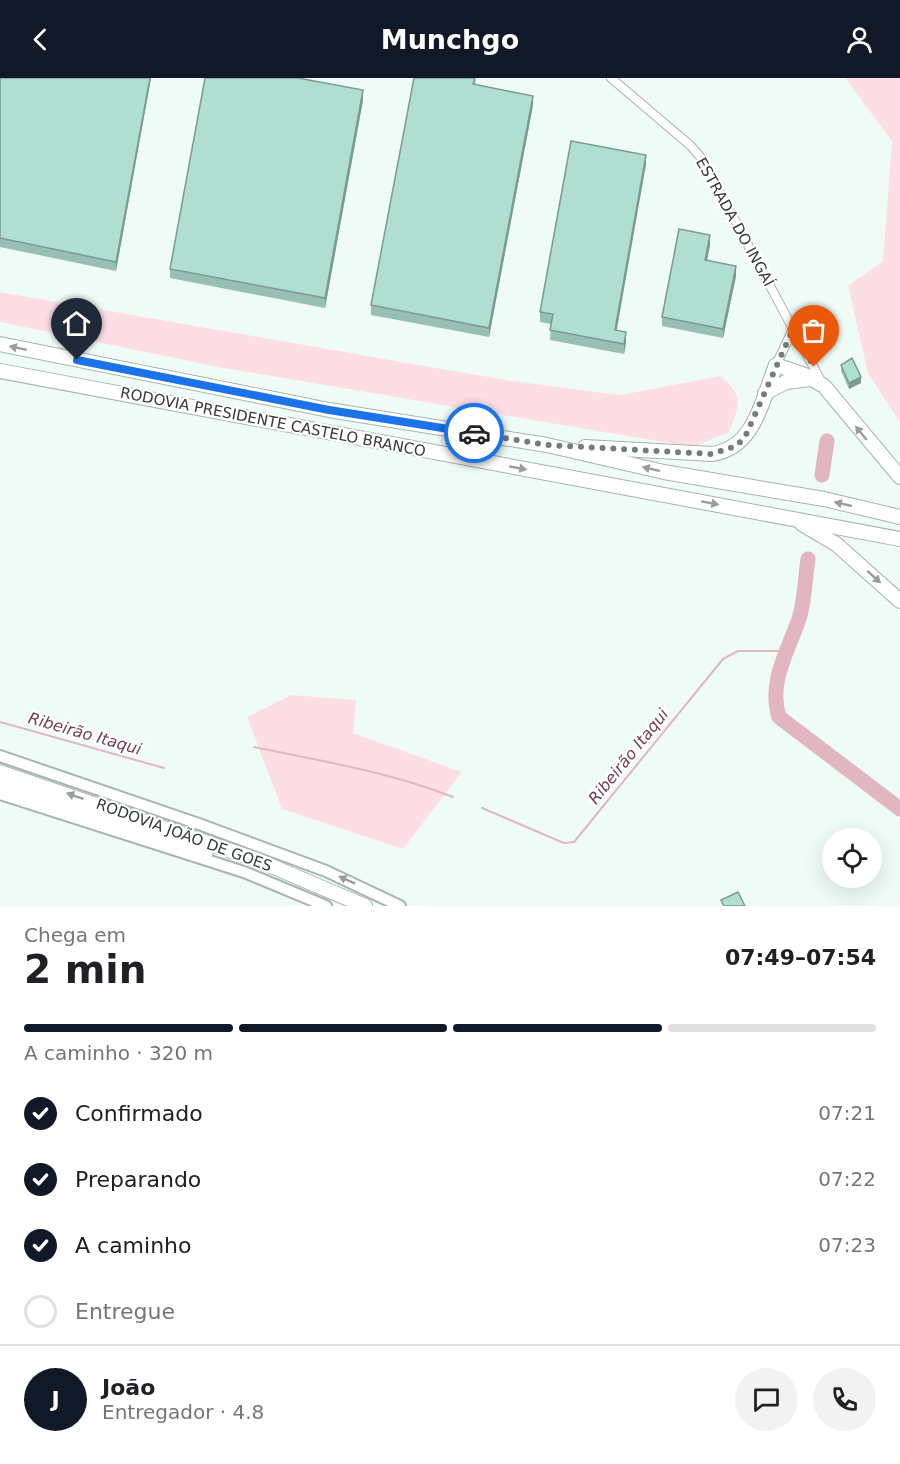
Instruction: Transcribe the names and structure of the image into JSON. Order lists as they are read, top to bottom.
{
  "streets": {
    "highway": ["RODOVIA PRESIDENTE CASTELO BRANCO", "RODOVIA JOÃO DE GOES"],
    "street": ["ESTRADA DO INGAÍ"]
  },
  "water": ["Ribeirão Itaqui"],
  "page": {
    "header": "Munchgo",
    "heading": ["2 min", "Chega em", "07:49–07:54"],
    "panel": ["João", "Entregador · 4.8"],
    "bar": "A caminho · 320 m",
    "list": [
      ["Confirmado", "07:21"],
      ["Preparando", "07:22"],
      ["A caminho", "07:23"],
      "Entregue"
    ],
    "round": "J"
  }
}
